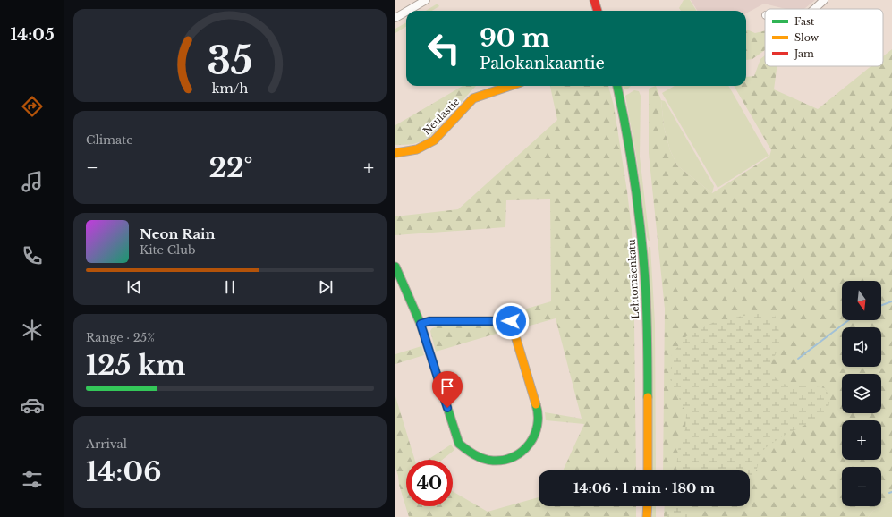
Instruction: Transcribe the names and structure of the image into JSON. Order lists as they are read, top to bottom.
{
  "streets": {
    "street": ["Neulastie", "Lehtomäenkatu"]
  },
  "legend": ["Fast", "Slow", "Jam"],
  "north": "bottom",
  "page": {
    "tabs": "14:05",
    "turn": ["90 m", "Palokankaantie"],
    "tile": [
      "Climate",
      ["Range · 25%", "125 km"],
      ["Arrival", "14:06"]
    ],
    "heat": ["−", "22°", "+"],
    "song": ["Neon Rain", "Kite Club"],
    "map_buttons": ["+", "−"],
    "limit": "40",
    "trip": "14:06 · 1 min · 180 m",
    "gauge": ["35", "km/h"]
  }
}
